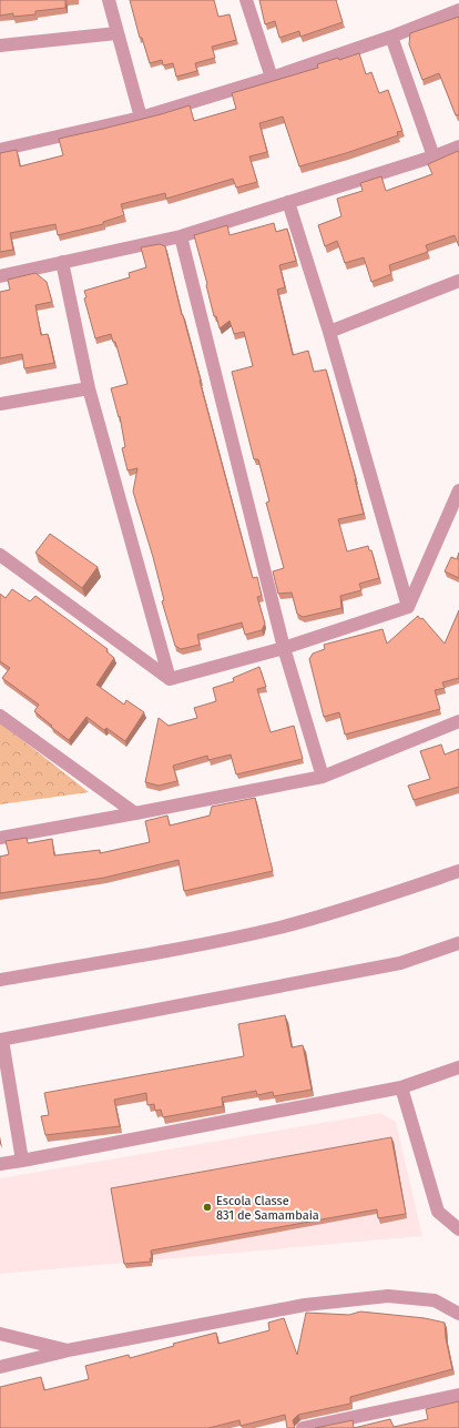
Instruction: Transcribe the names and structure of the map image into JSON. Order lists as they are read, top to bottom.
{
  "places": ["Escola Classe 831 de Samambaia"]
}
